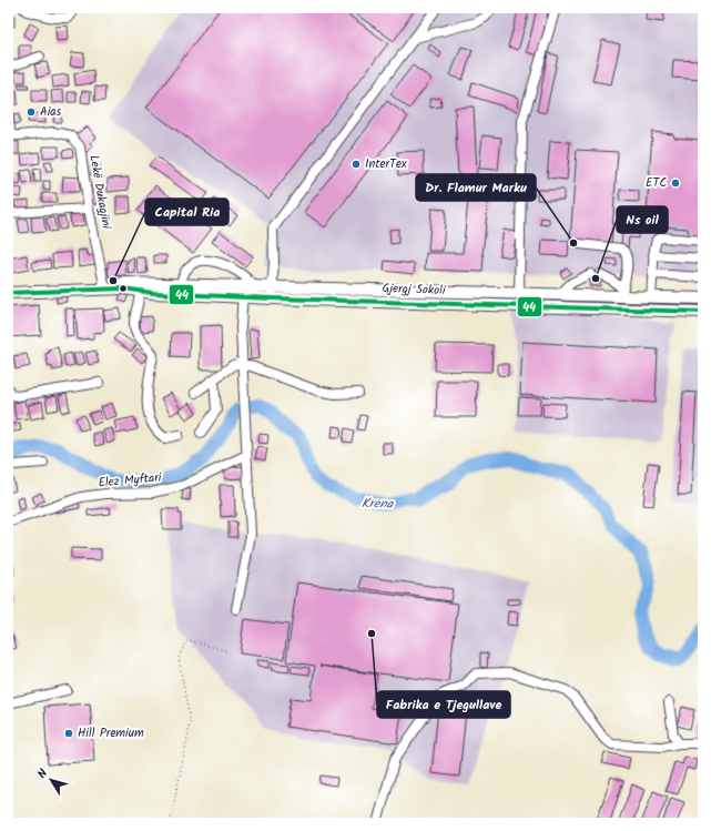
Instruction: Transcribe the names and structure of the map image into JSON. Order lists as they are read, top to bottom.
{
  "streets": {
    "main road": ["Gjergj Sokoli"],
    "street": ["Lekë Dukagjini", "Elez Myftari"]
  },
  "water": ["Krena"],
  "places": [
    "Aias",
    "InterTex",
    "ETC",
    "Dr. Flamur Marku",
    "Ns oil",
    "Capital Ria",
    "Fabrika e Tjegullave",
    "Hill Premium"
  ],
  "lines": ["transit line 44"],
  "north": "top left"
}
